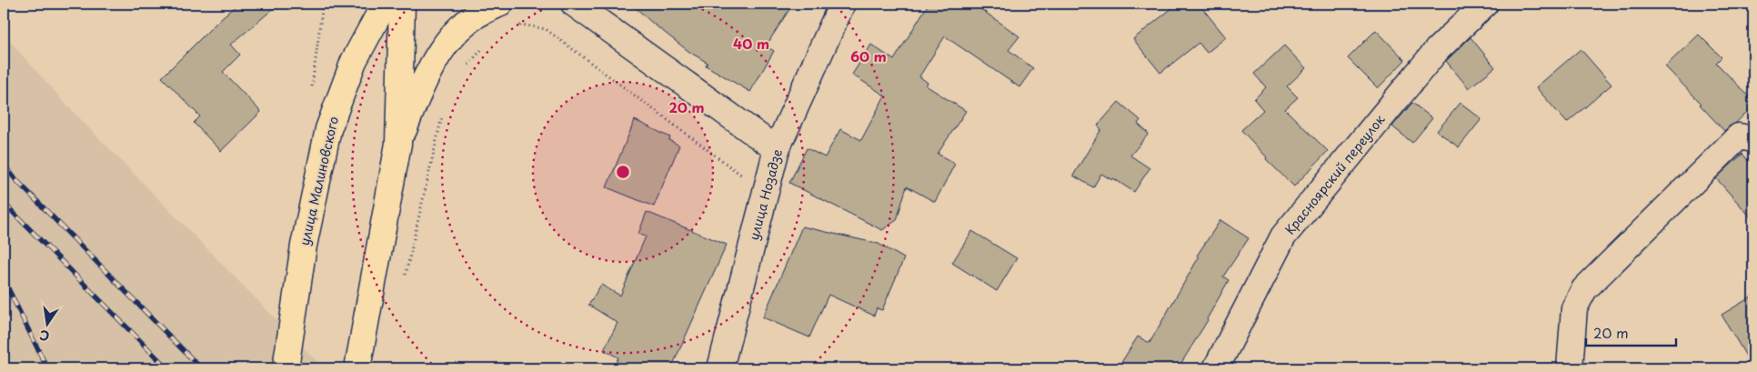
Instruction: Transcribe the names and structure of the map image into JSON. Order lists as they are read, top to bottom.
{
  "streets": {
    "highway": ["улица Малиновского"],
    "street": ["Красноярский переулок", "улица Нозадзе"]
  },
  "scale_bar": "20 m",
  "north": "bottom",
  "rings": ["40 m", "60 m", "20 m"]
}
